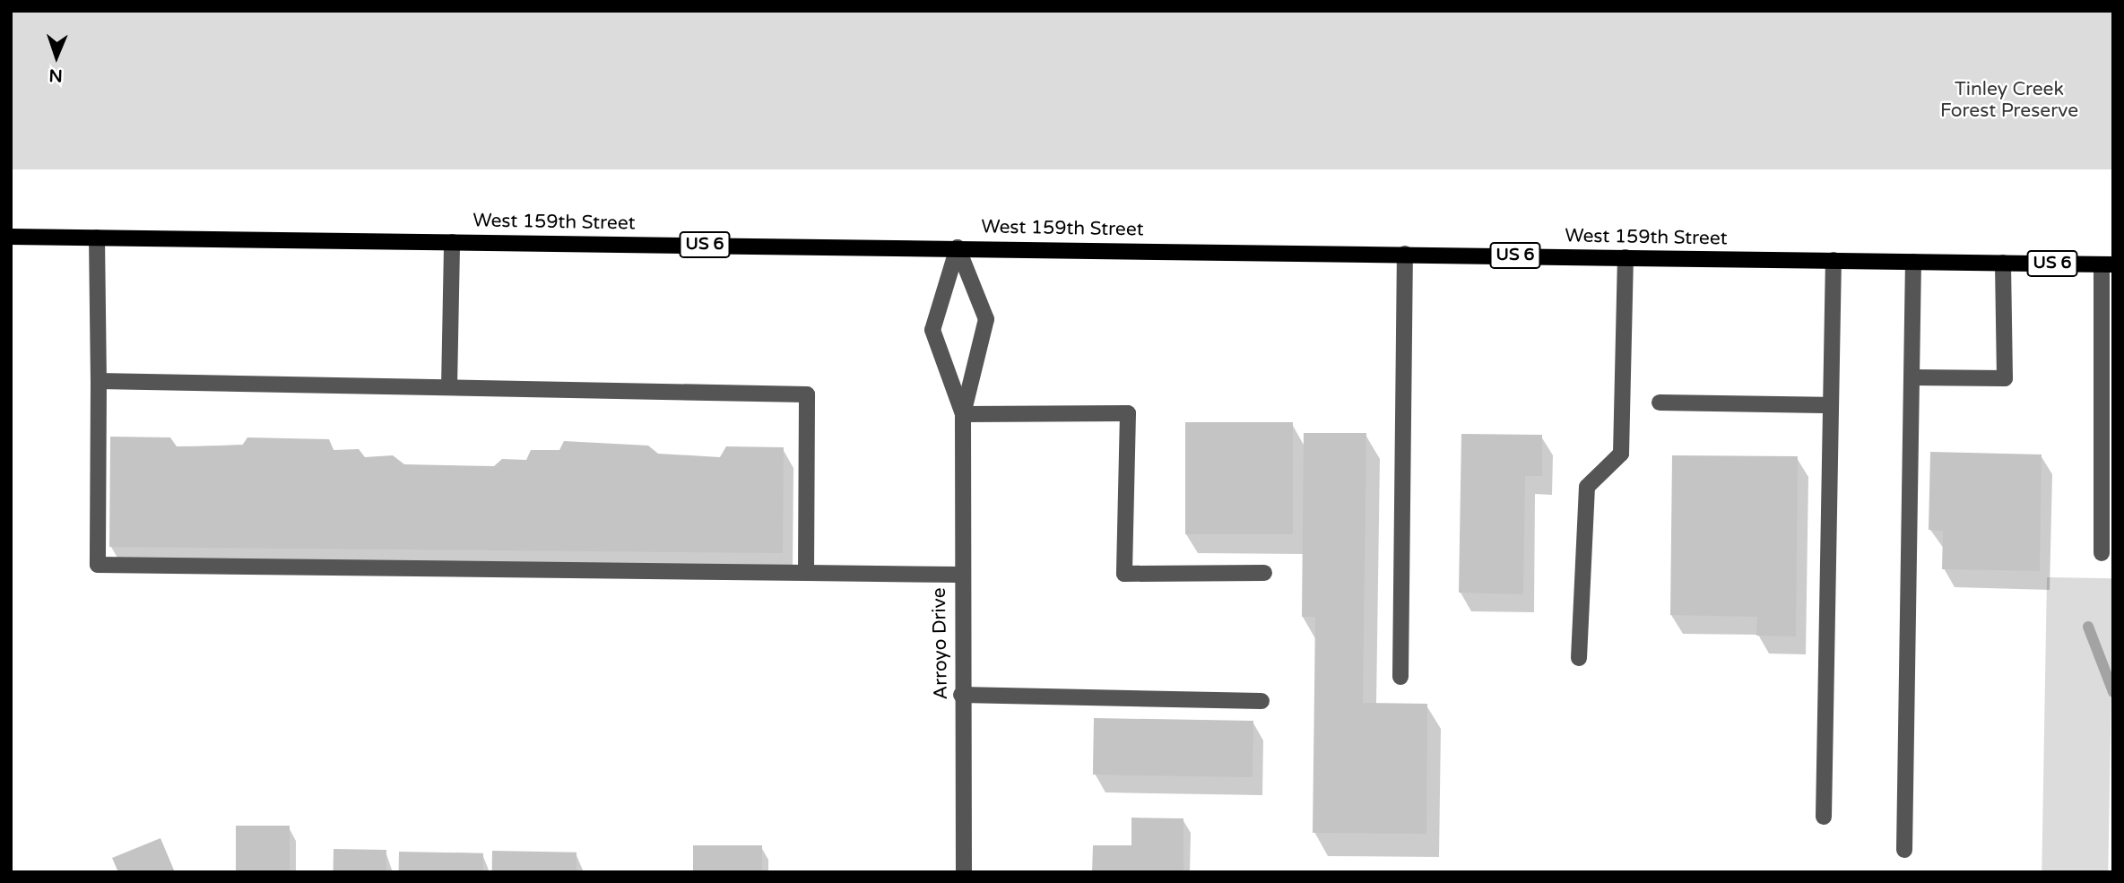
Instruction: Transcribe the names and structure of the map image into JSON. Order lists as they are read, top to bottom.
{
  "streets": {
    "main road": ["West 159th Street", "US 6"],
    "street": ["Arroyo Drive"]
  },
  "crossings": [
    ["West 159th Street", "Arroyo Drive"]
  ],
  "parks": ["Tinley Creek Forest Preserve"],
  "north": "bottom"
}
